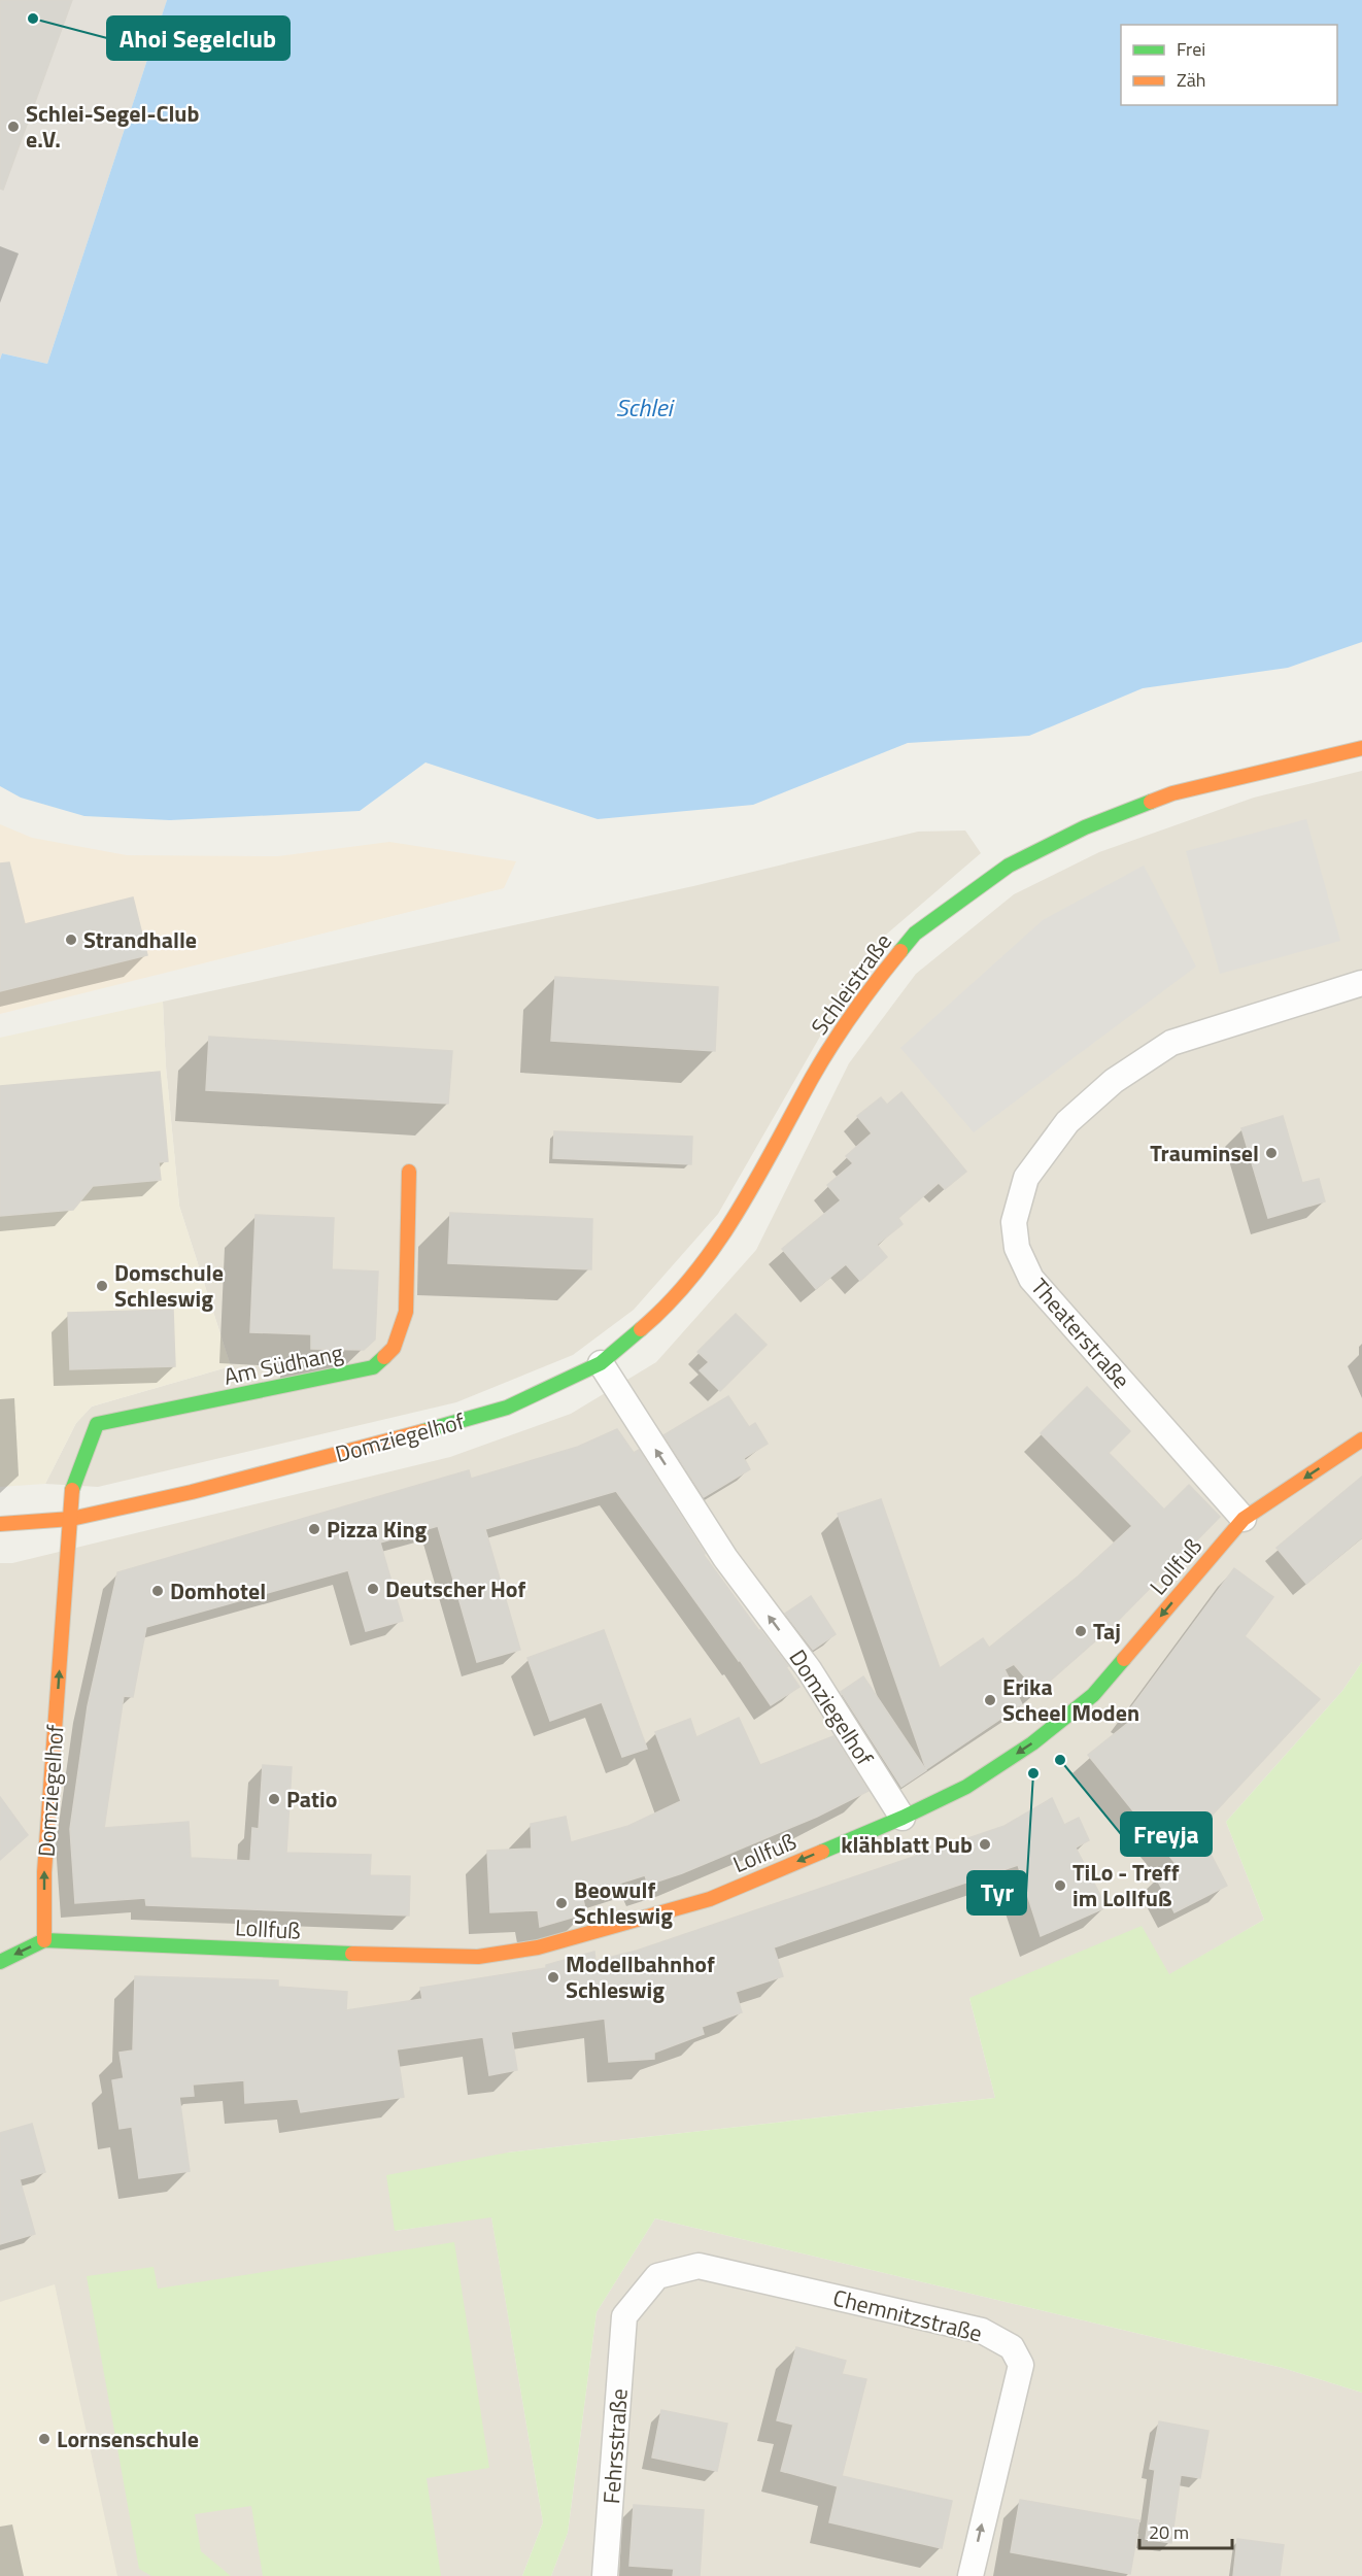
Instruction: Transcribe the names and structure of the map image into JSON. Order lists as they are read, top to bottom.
{
  "streets": {
    "street": [
      "Schleistraße",
      "Theaterstraße",
      "Am Südhang",
      "Domziegelhof",
      "Lollfuß",
      "Chemnitzstraße",
      "Fehrsstraße"
    ]
  },
  "crossings": [
    ["Schleistraße", "Domziegelhof"],
    ["Theaterstraße", "Lollfuß"],
    ["Am Südhang", "Domziegelhof"],
    ["Domziegelhof", "Lollfuß"],
    ["Chemnitzstraße", "Fehrsstraße"]
  ],
  "one_way": ["Domziegelhof", "Lollfuß"],
  "water": ["Schlei"],
  "places": [
    "Ahoi Segelclub",
    "Schlei-Segel-Club e.V.",
    "Strandhalle",
    "Trauminsel",
    "Domschule Schleswig",
    "Pizza King",
    "Deutscher Hof",
    "Domhotel",
    "Taj",
    "Erika Scheel Moden",
    "Freyja",
    "Tyr",
    "Patio",
    "klähblatt Pub",
    "TiLo - Treff im Lollfuß",
    "Beowulf Schleswig",
    "Modellbahnhof Schleswig",
    "Lornsenschule"
  ],
  "legend": ["Frei", "Zäh"],
  "scale_bar": "20 m"
}
